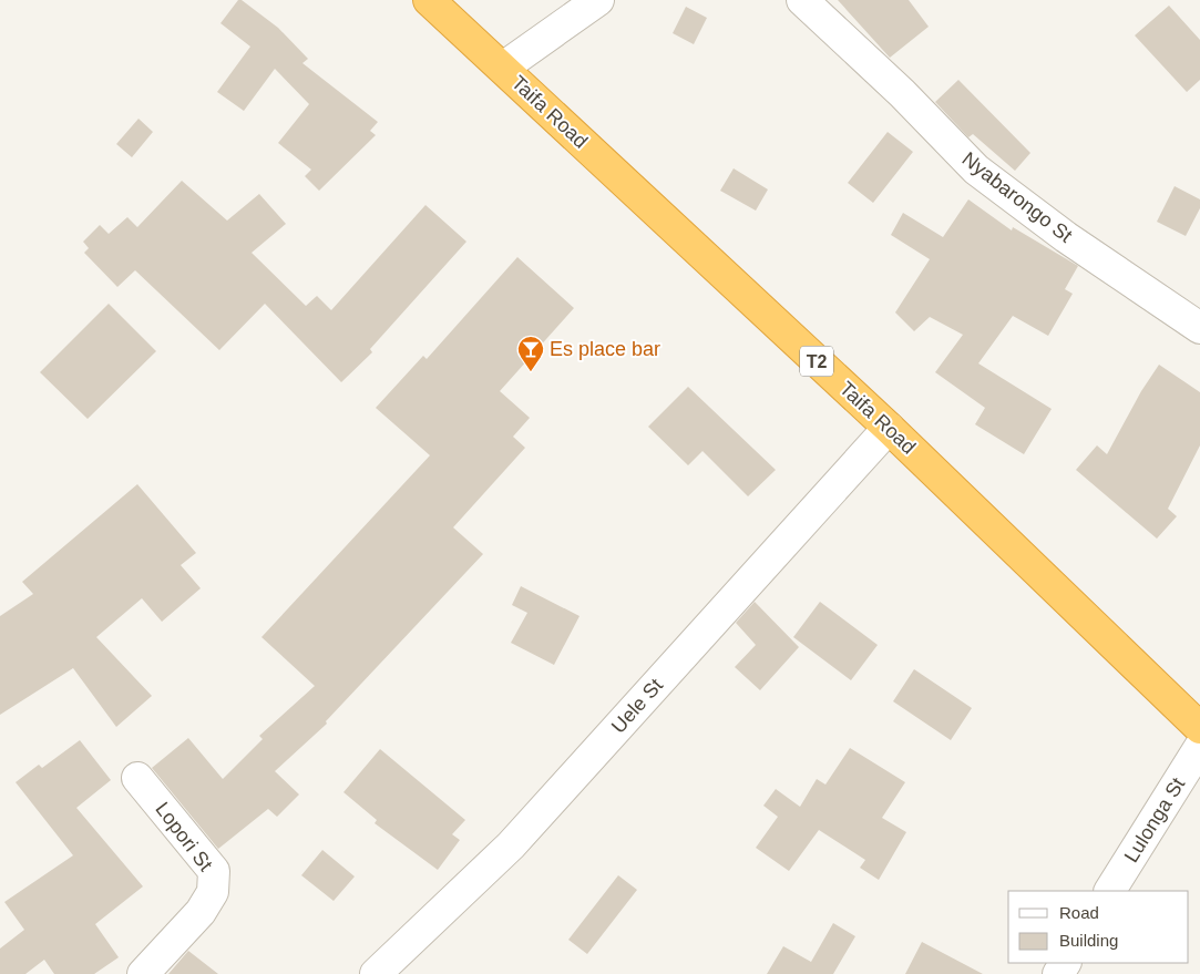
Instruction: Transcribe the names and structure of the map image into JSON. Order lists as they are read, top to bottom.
{
  "streets": {
    "highway": ["Taifa Road", "T2"],
    "street": [
      "Nyabarongo St",
      "Uele St",
      "Lulonga St",
      "Lopori St"
    ]
  },
  "crossings": [
    ["Taifa Road", "Uele St"]
  ],
  "places": {
    "bar": ["Es place bar"]
  },
  "legend": ["Road", "Building"]
}
